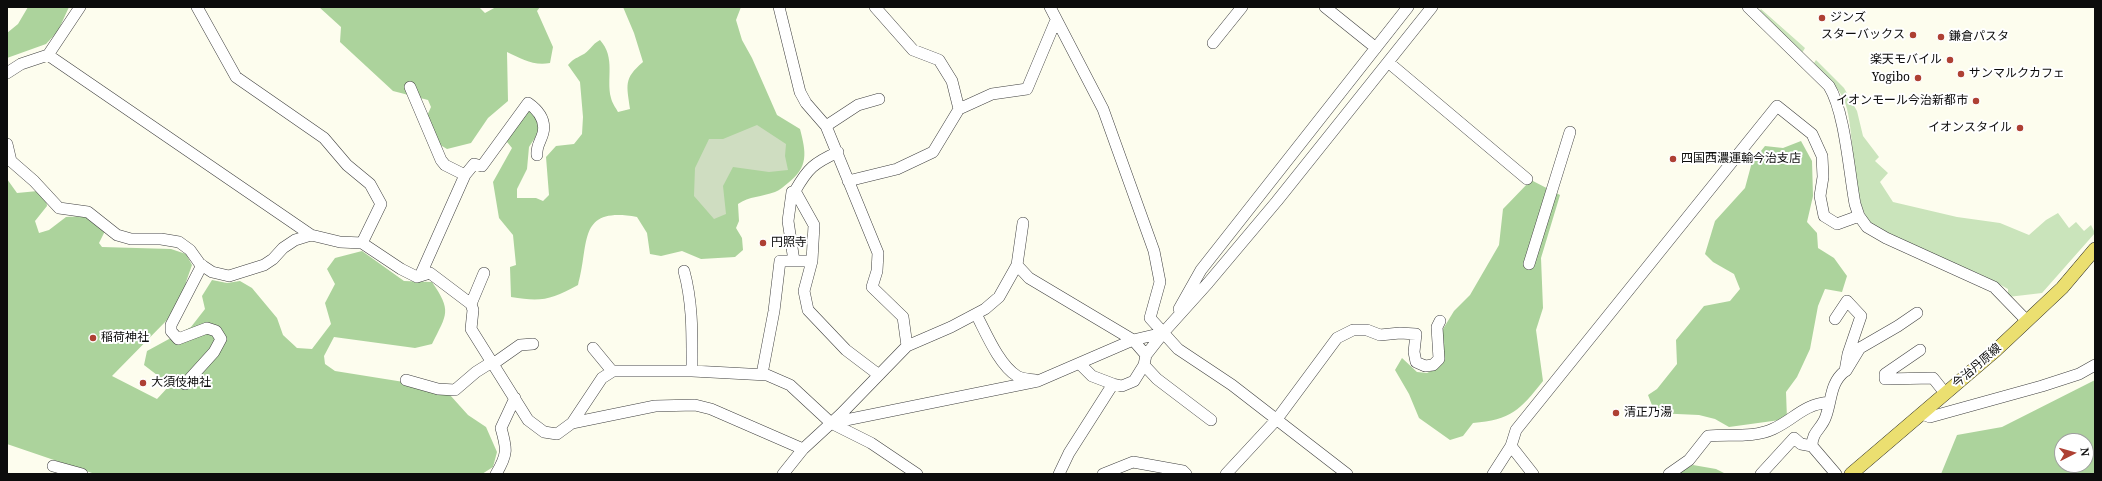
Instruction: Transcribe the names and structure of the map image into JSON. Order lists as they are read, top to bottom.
{
  "streets": {
    "main road": ["今治丹原線"]
  },
  "places": [
    "ジンズ",
    "スターバックス",
    "鎌倉パスタ",
    "楽天モバイル",
    "サンマルクカフェ",
    "Yogibo",
    "イオンモール今治新都市",
    "イオンスタイル",
    "四国西濃運輸今治支店",
    "円照寺",
    "稲荷神社",
    "大須伎神社",
    "清正乃湯"
  ],
  "north": "right"
}
